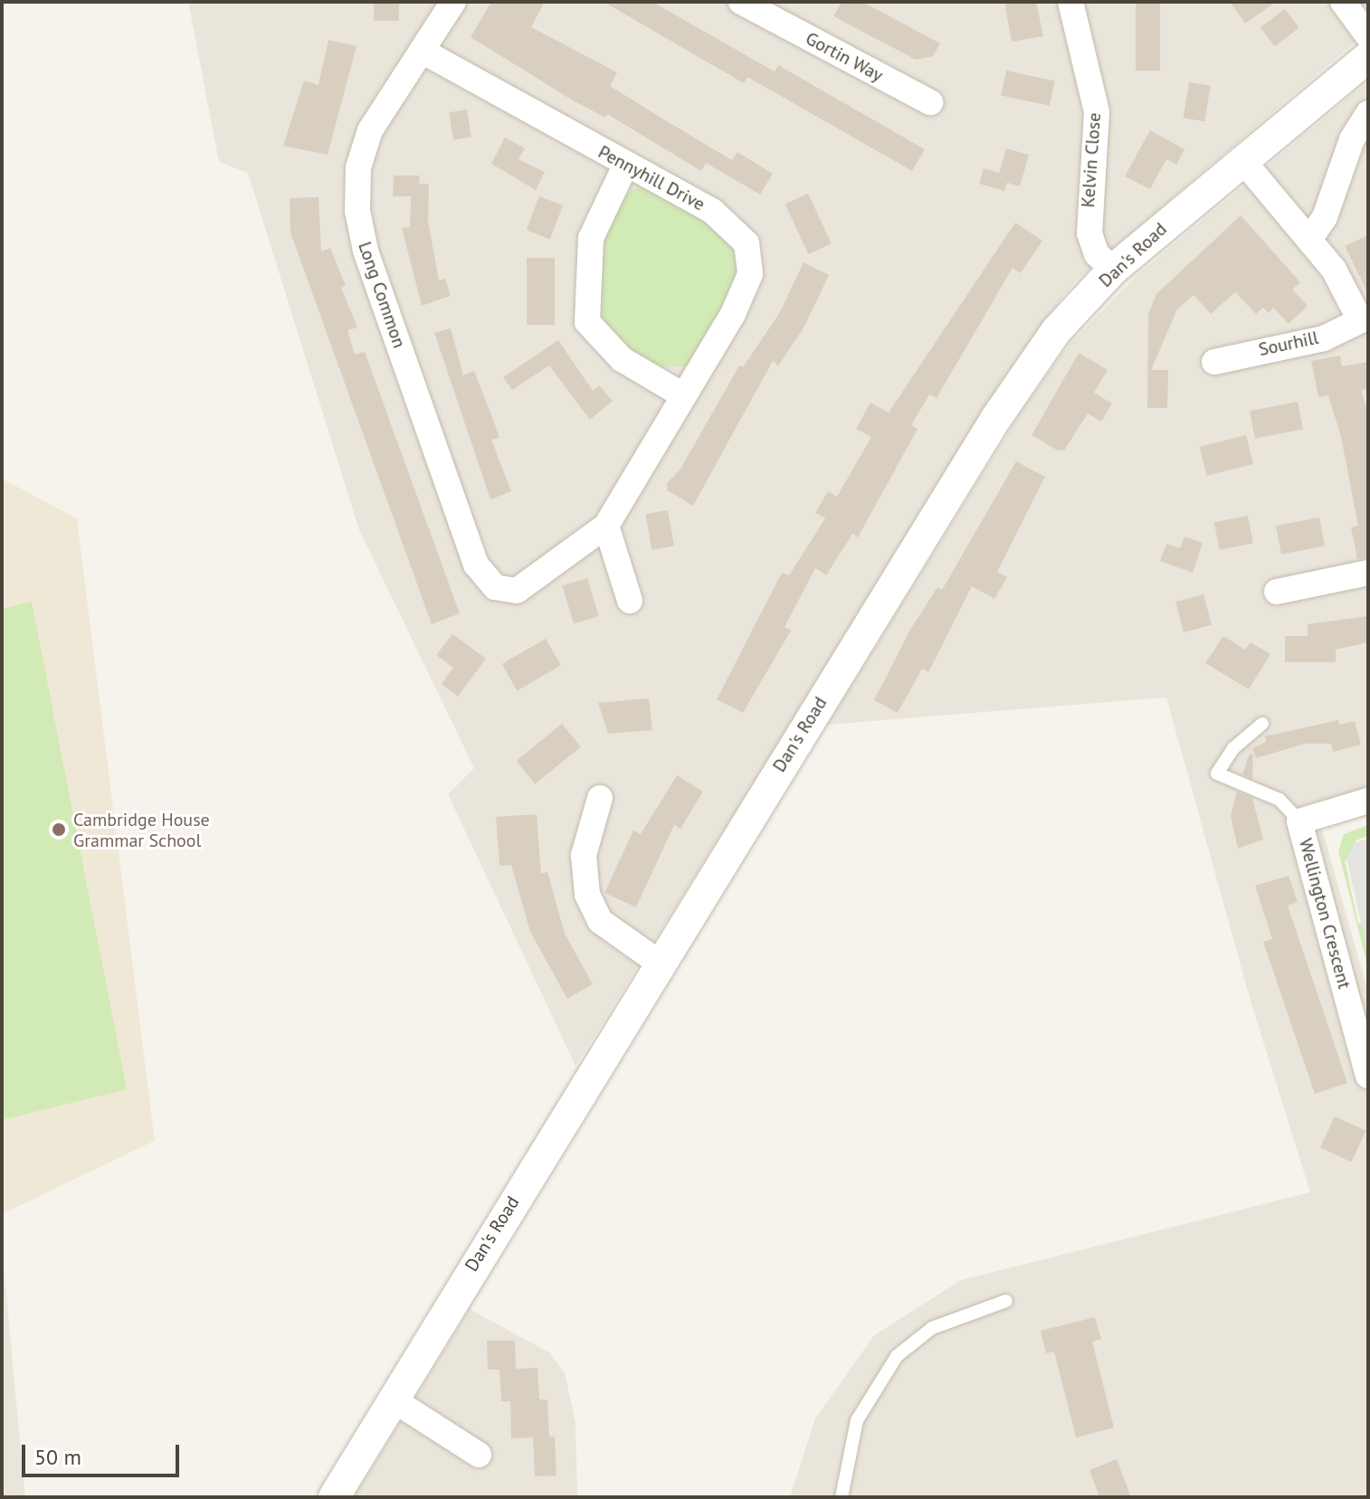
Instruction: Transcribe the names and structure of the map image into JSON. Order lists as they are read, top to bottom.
{
  "streets": {
    "street": [
      "Gortin Way",
      "Kelvin Close",
      "Pennyhill Drive",
      "Dan's Road",
      "Long Common",
      "Sourhill",
      "Wellington Crescent"
    ]
  },
  "crossings": [
    ["Kelvin Close", "Dan's Road"],
    ["Pennyhill Drive", "Long Common"],
    ["Dan's Road", "Sourhill"]
  ],
  "places": ["Cambridge House Grammar School"],
  "scale_bar": "50 m"
}
